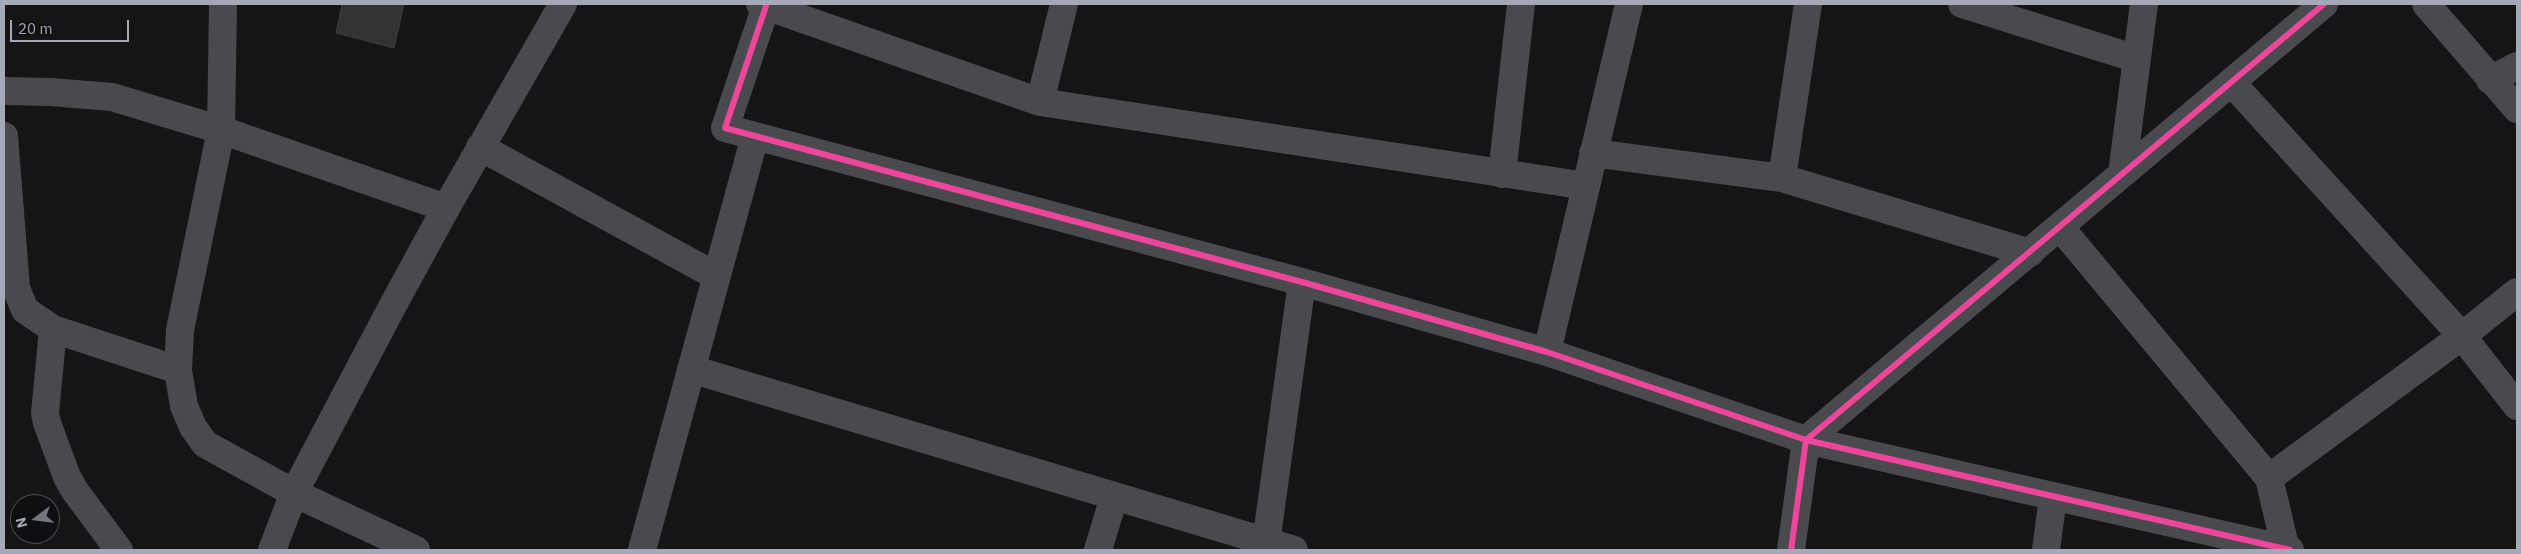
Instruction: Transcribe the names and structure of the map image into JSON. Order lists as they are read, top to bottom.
{
  "scale_bar": "20 m",
  "north": "left"
}
